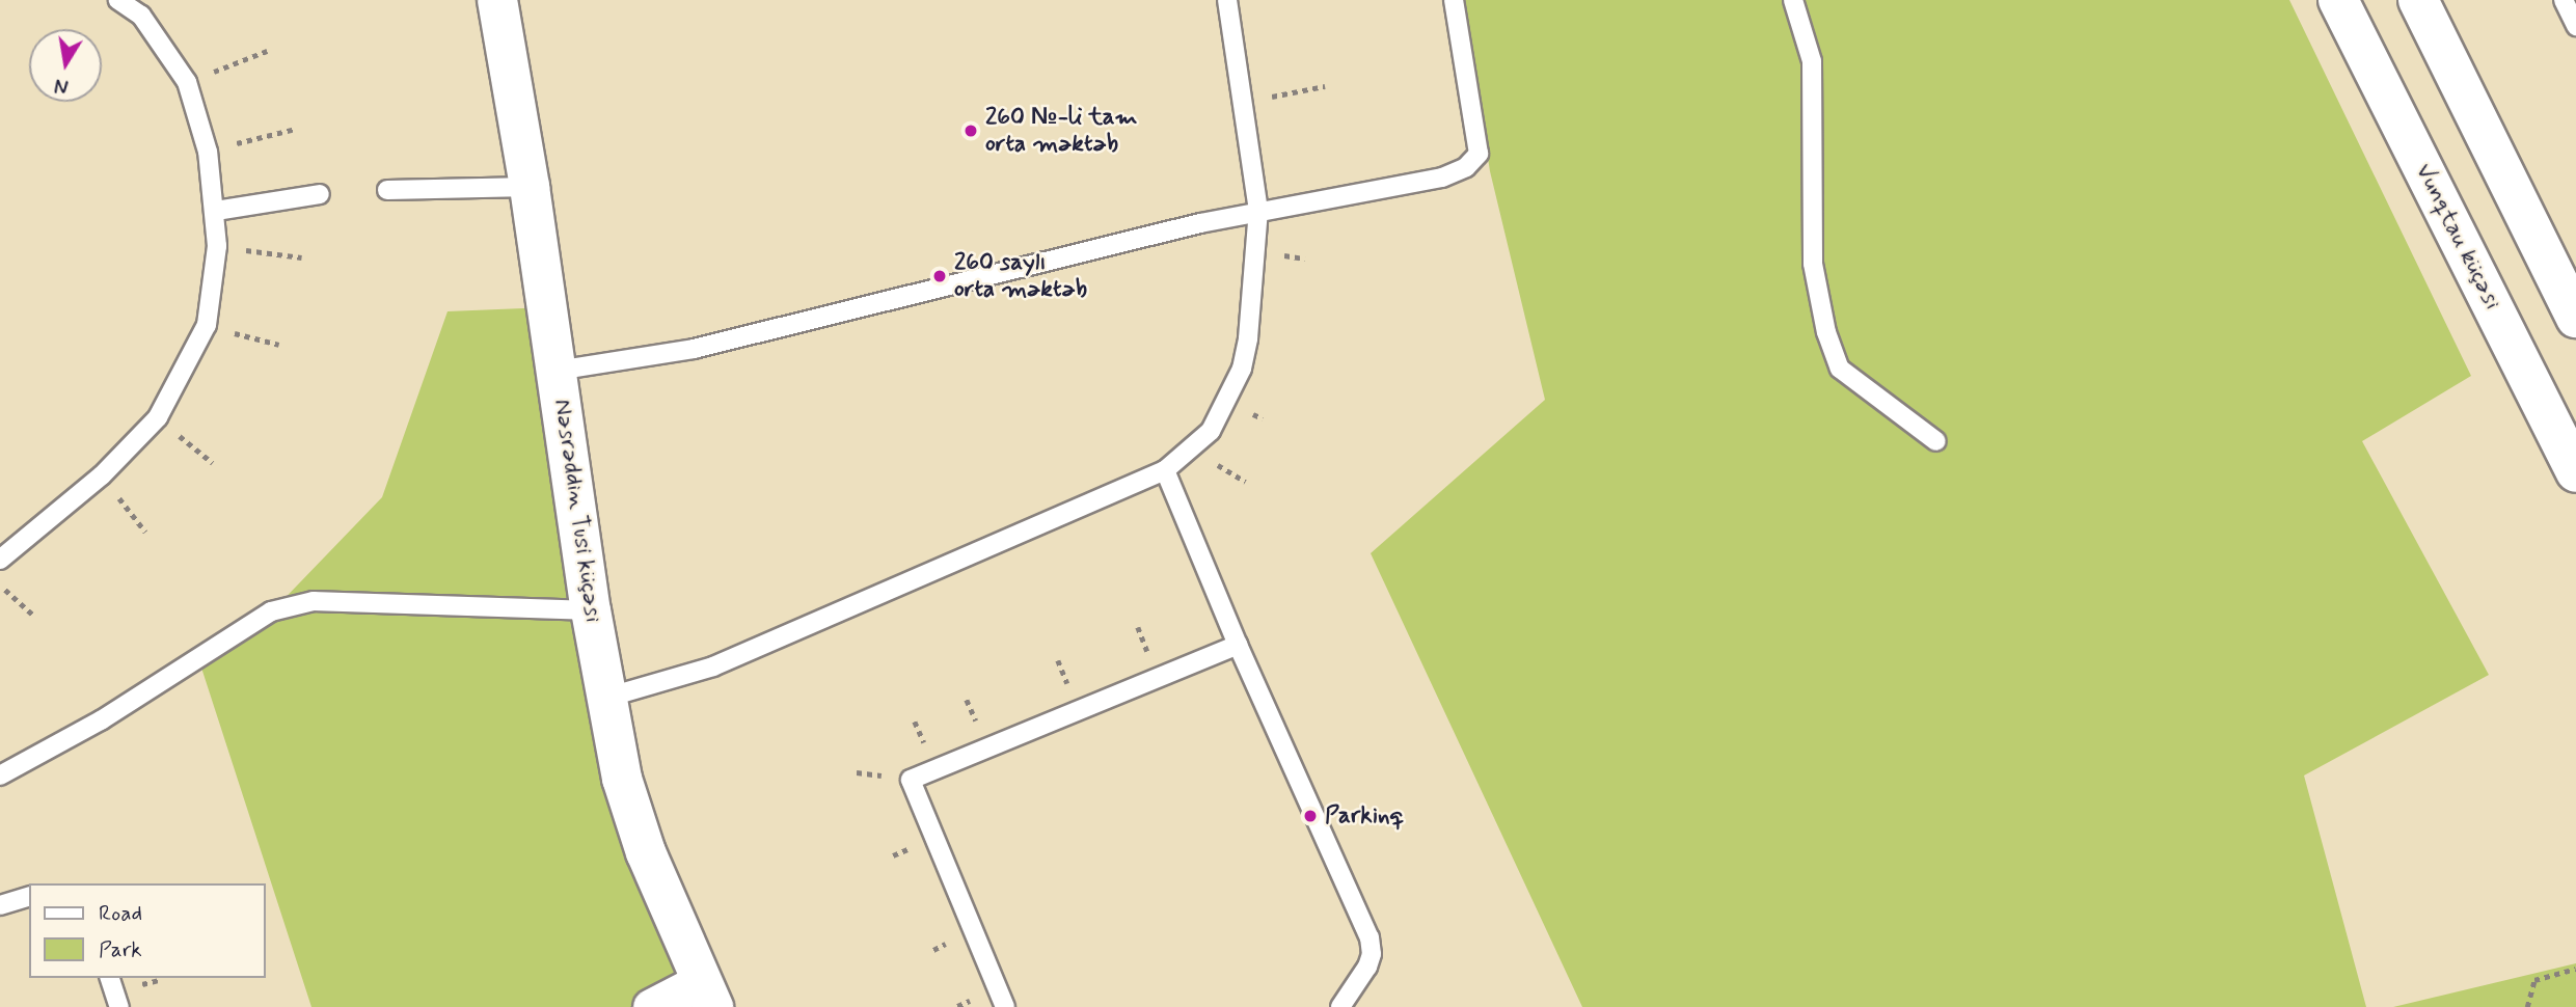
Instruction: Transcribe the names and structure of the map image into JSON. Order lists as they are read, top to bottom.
{
  "streets": {
    "main road": ["Vunqtau küçəsi", "Nəsrəddin Tusi küçəsi"]
  },
  "places": ["260 №-li tam orta məktəb", "260 saylı orta məktəb", "Parkinq"],
  "legend": ["Road", "Park"],
  "north": "bottom"
}
